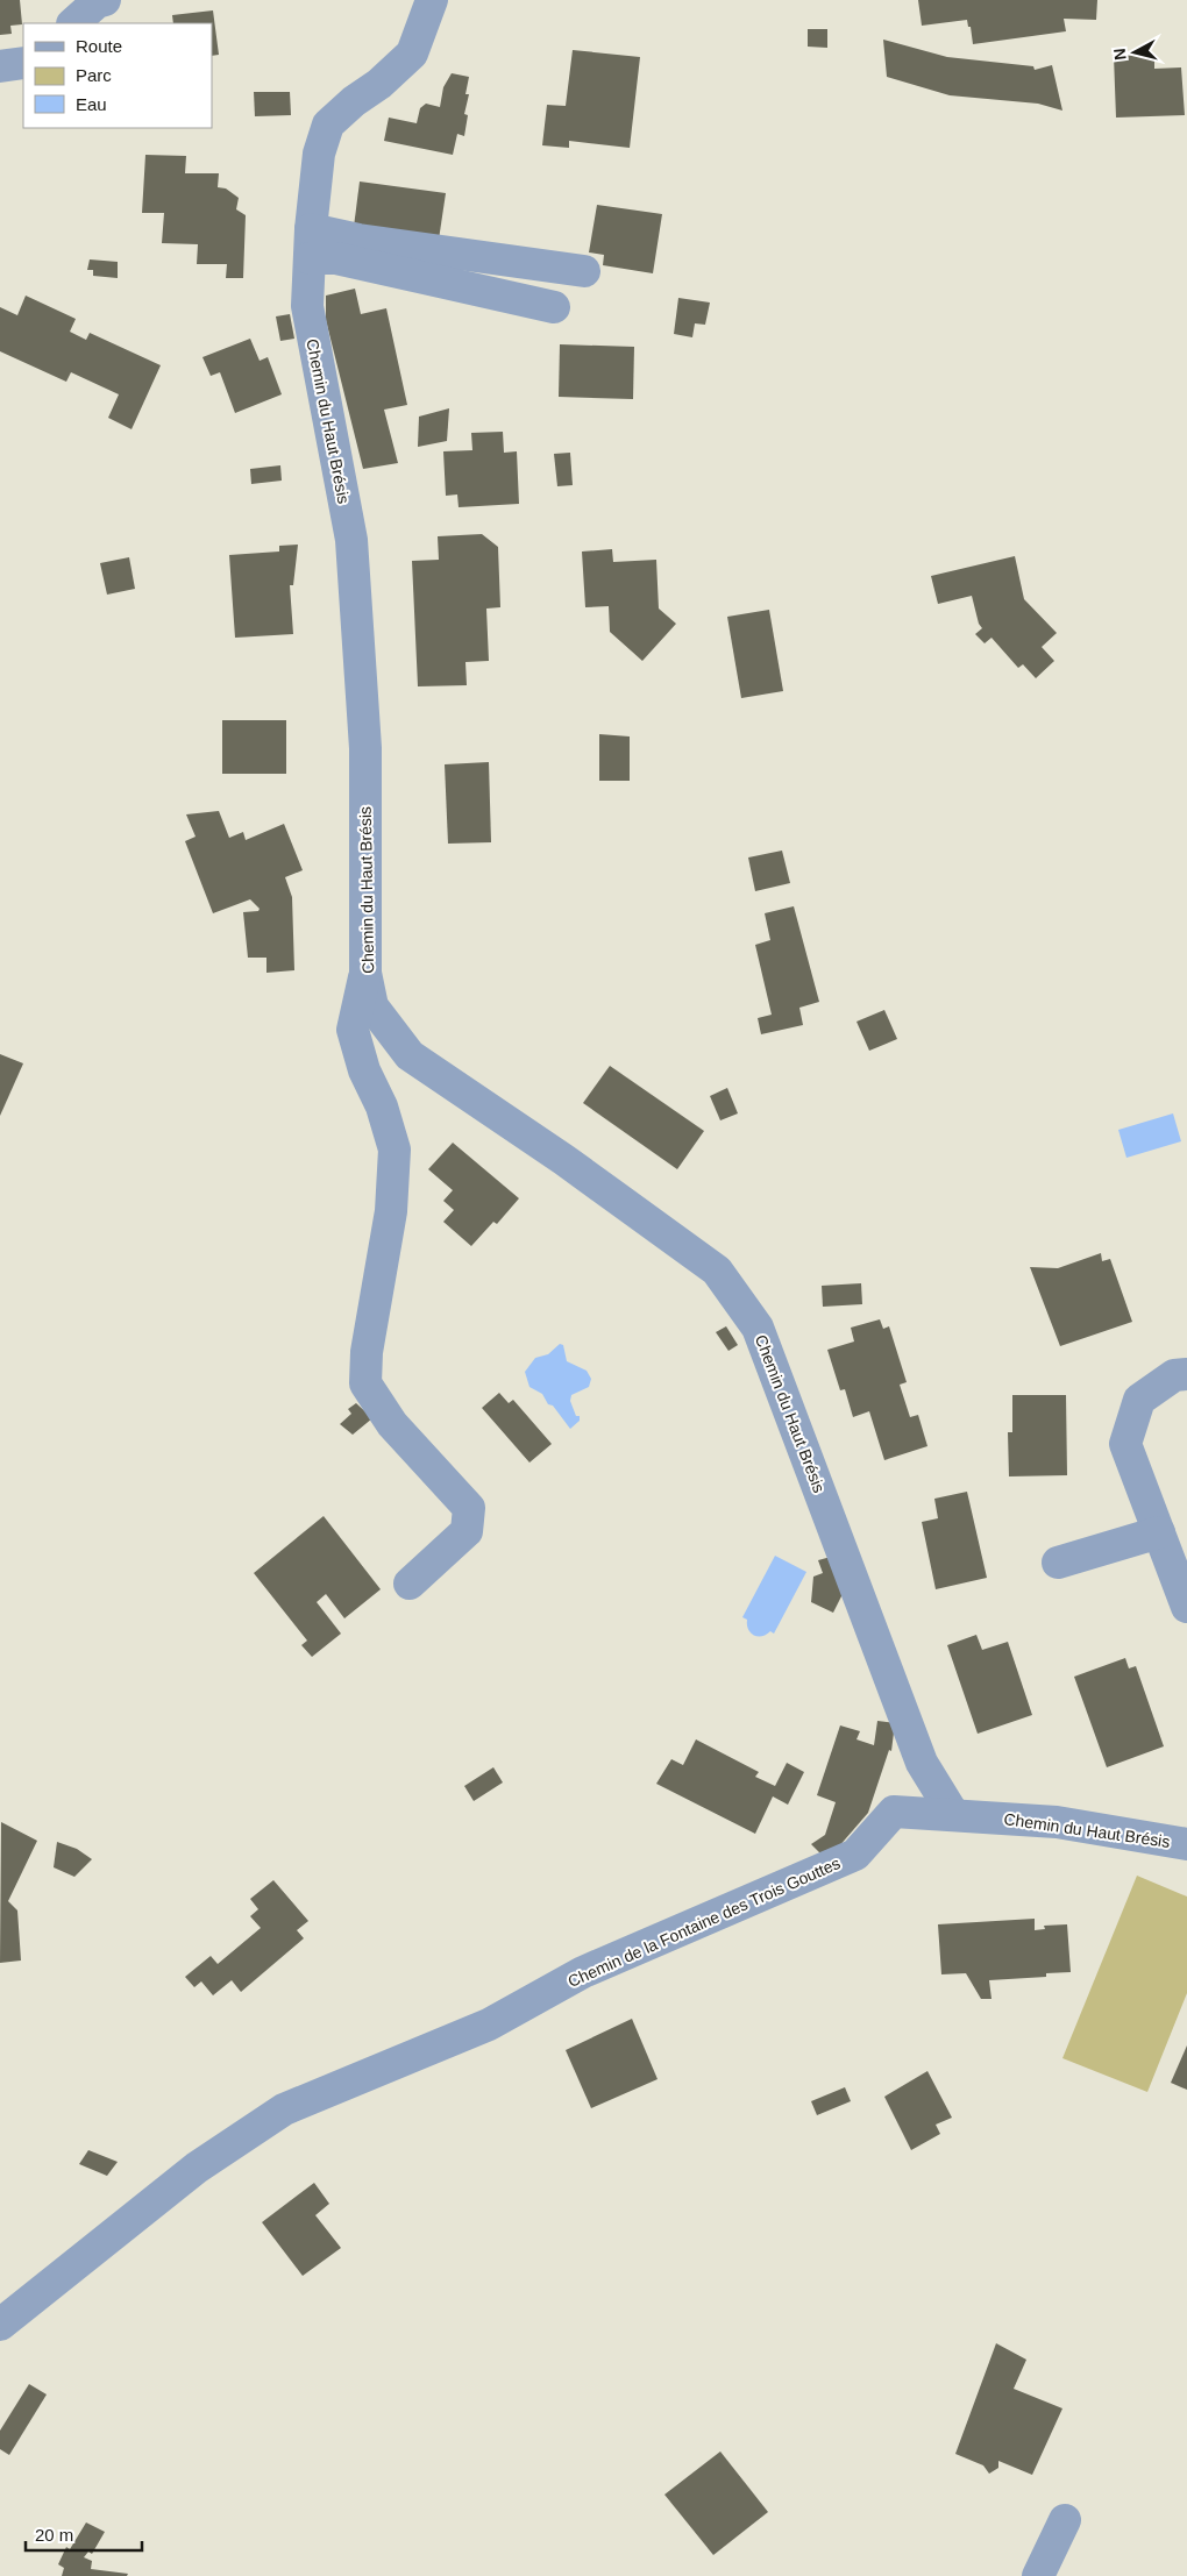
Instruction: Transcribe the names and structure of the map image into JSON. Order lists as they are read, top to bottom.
{
  "streets": {
    "street": ["Chemin du Haut Brésis", "Chemin de la Fontaine des Trois Gouttes"]
  },
  "crossings": [
    ["Chemin du Haut Brésis", "Chemin de la Fontaine des Trois Gouttes"]
  ],
  "legend": ["Route", "Parc", "Eau"],
  "scale_bar": "20 m",
  "north": "left"
}
